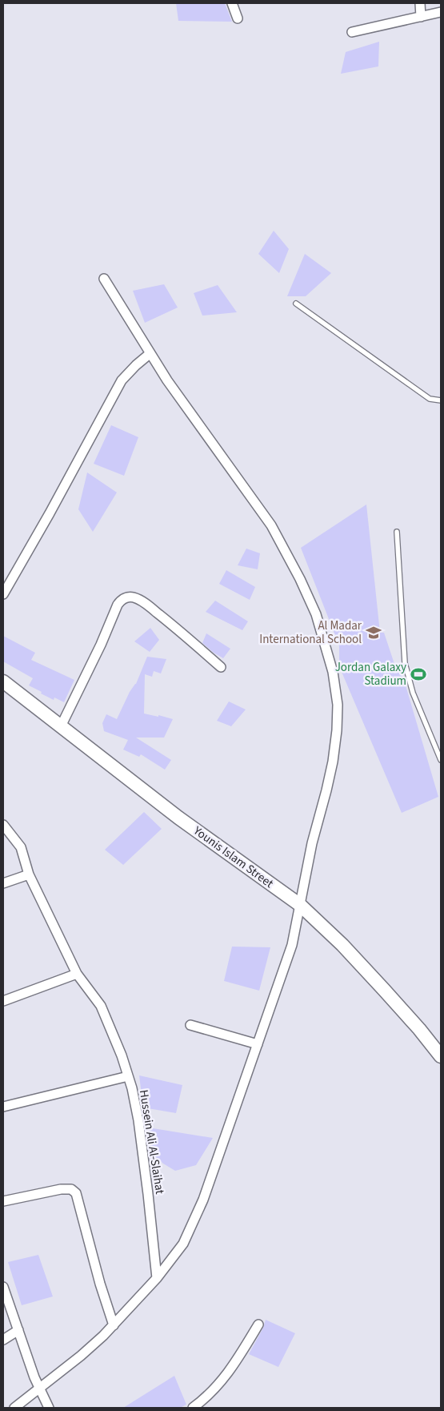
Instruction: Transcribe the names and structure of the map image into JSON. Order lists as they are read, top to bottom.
{
  "streets": {
    "street": ["Younis Islam Street", "Hussein Ali Al-Slaihat"]
  },
  "places": {
    "school or university": ["Al Madar International School"],
    "sports": ["Jordan Galaxy Stadium"]
  }
}
